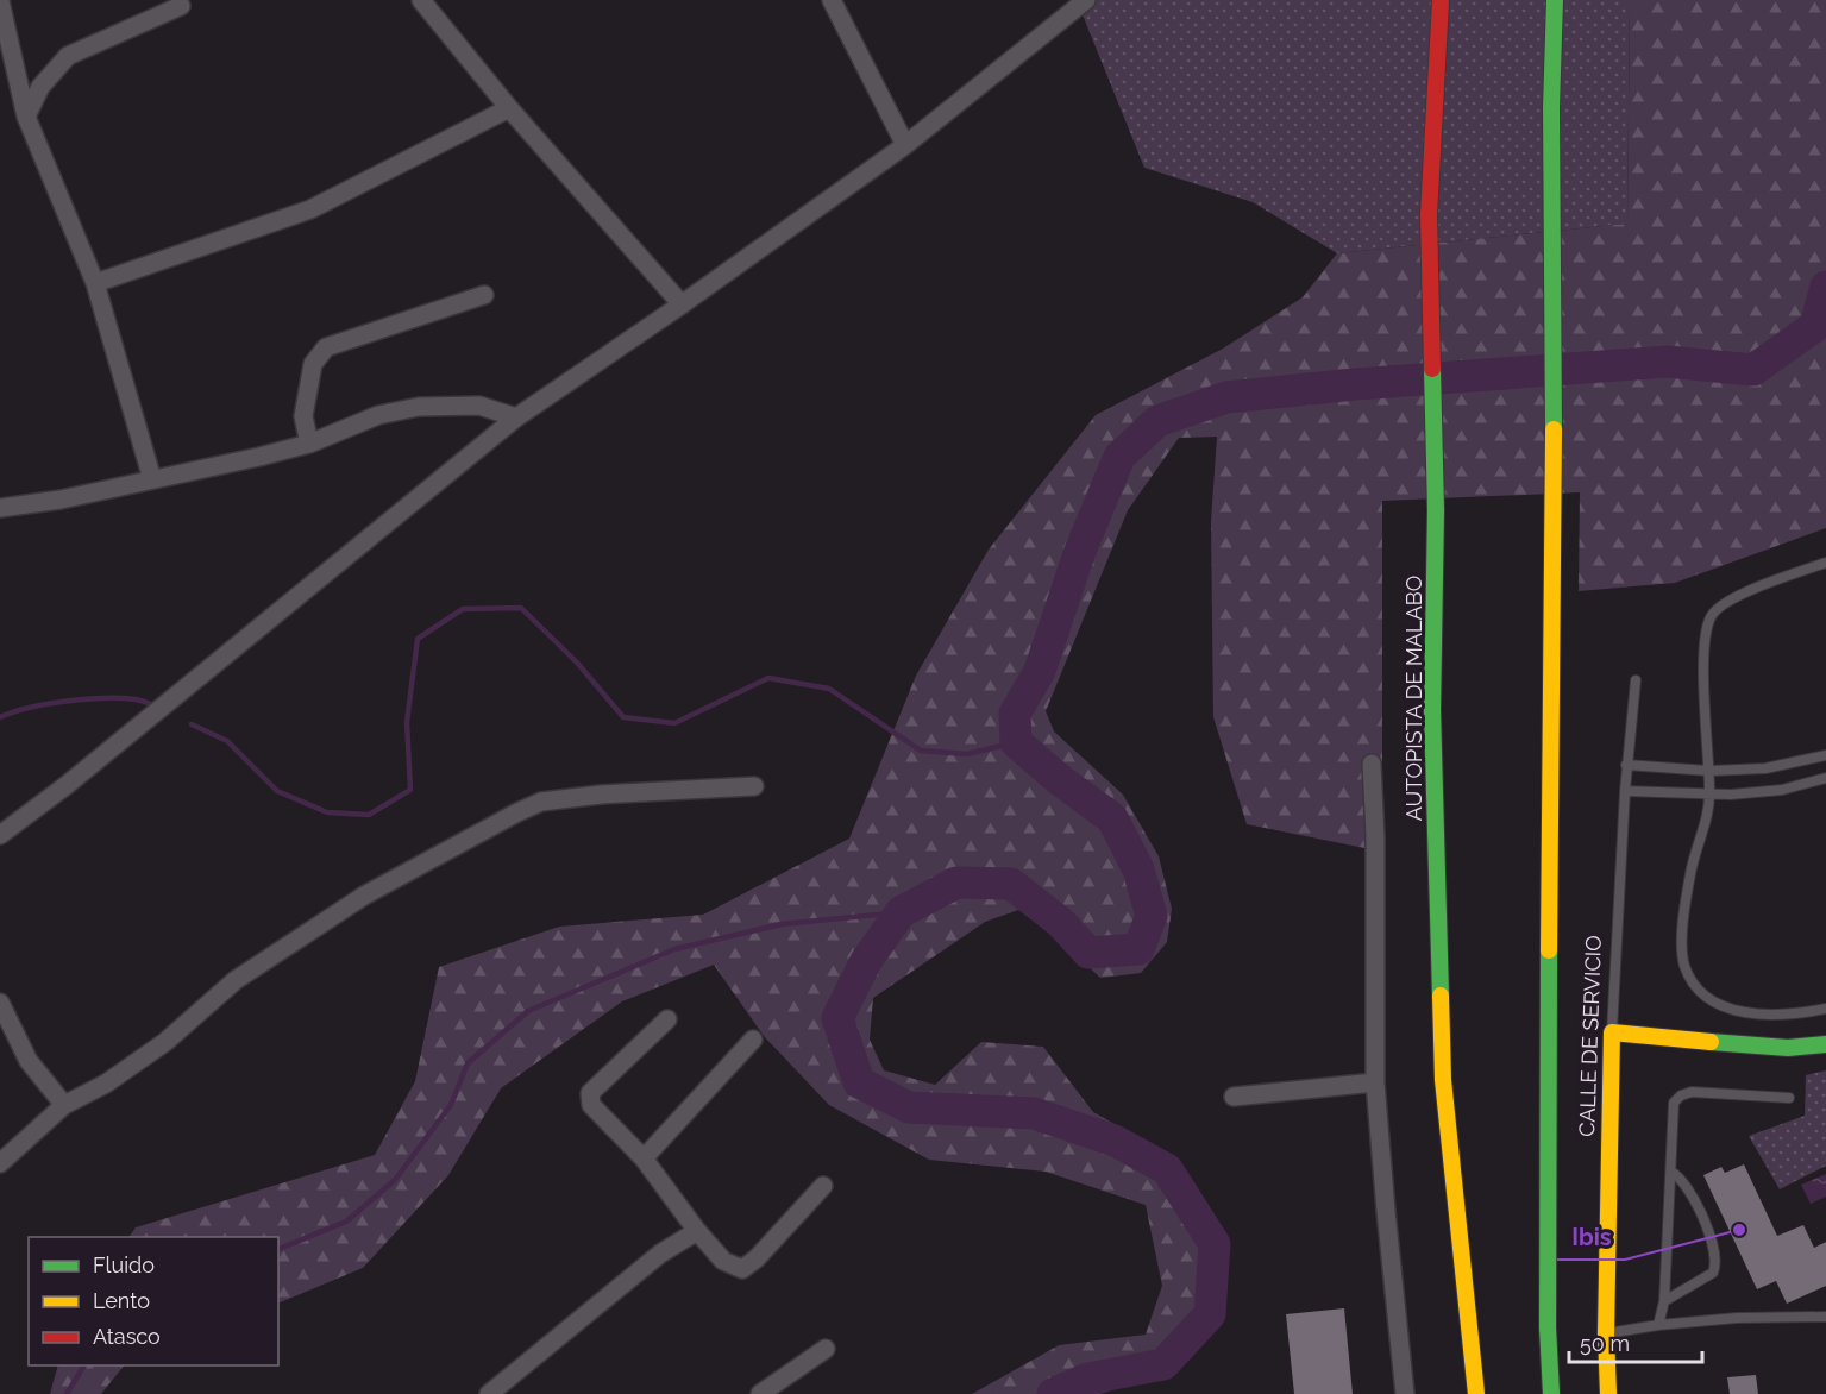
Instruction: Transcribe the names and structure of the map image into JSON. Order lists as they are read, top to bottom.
{
  "streets": {
    "main road": ["AUTOPISTA DE MALABO", "CALLE DE SERVICIO"]
  },
  "places": ["Ibis"],
  "legend": ["Fluido", "Lento", "Atasco"],
  "scale_bar": "50 m"
}
